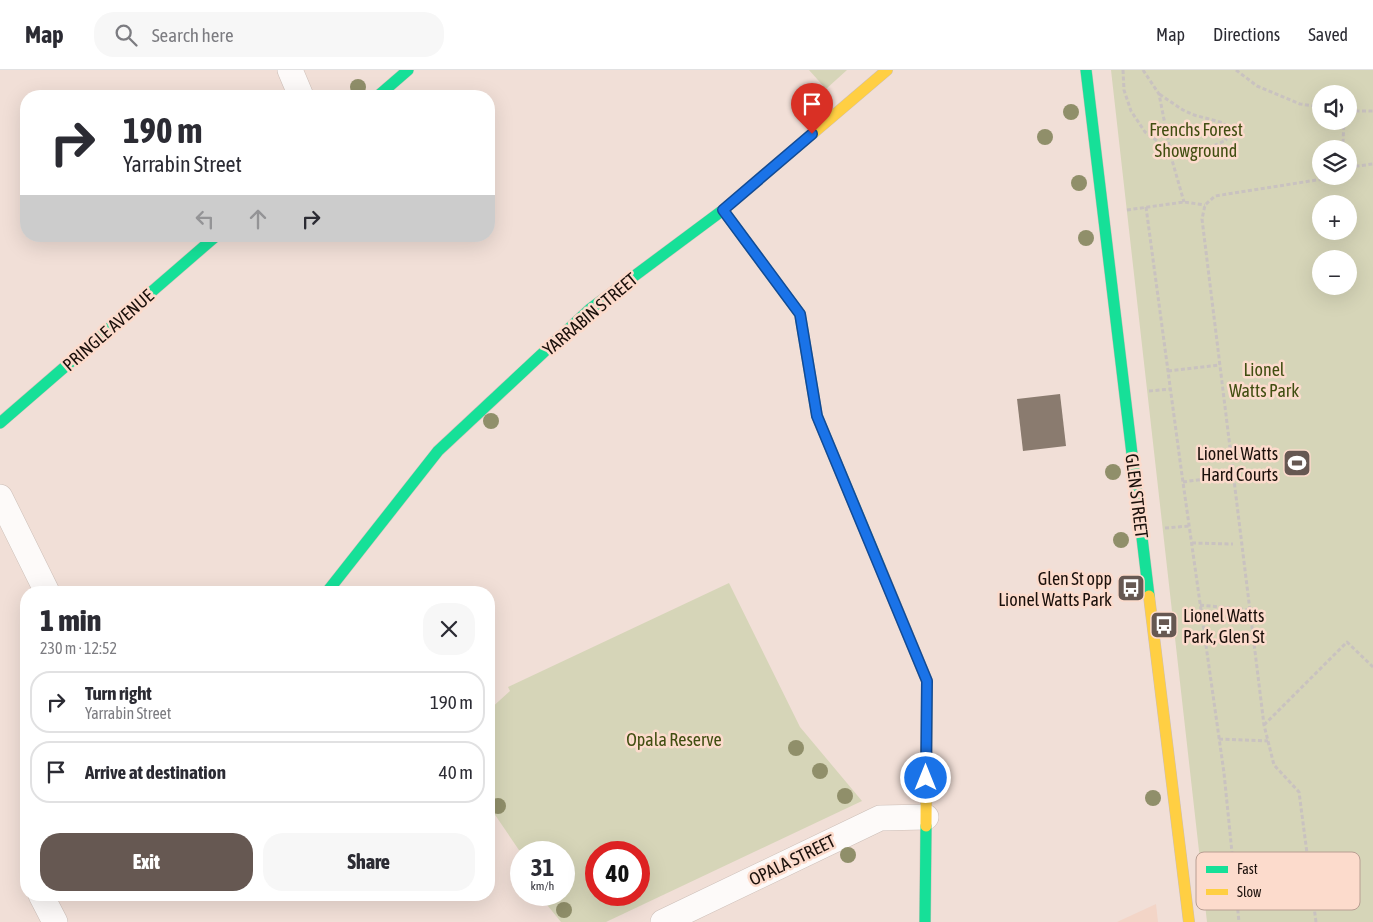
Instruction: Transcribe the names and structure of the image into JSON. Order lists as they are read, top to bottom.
{
  "streets": {
    "street": [
      "YARRABIN STREET",
      "PRINGLE AVENUE",
      "GLEN STREET",
      "OPALA STREET"
    ]
  },
  "parks": ["Frenchs Forest Showground", "Lionel Watts Park", "Opala Reserve"],
  "places": {
    "sports": ["Lionel Watts Hard Courts"],
    "bus stop": ["Glen St opp Lionel Watts Park", "Lionel Watts Park, Glen St"]
  },
  "legend": ["Fast", "Slow"],
  "page": {
    "header": "Map",
    "search": "Search here",
    "nav": ["Map", "Directions", "Saved"],
    "map_buttons": ["+", "−"],
    "turn": ["190 m", "Yarrabin Street"],
    "heading": ["1 min", "230 m · 12:52"],
    "list": [
      {
        "name": "Turn right",
        "note": "Yarrabin Street",
        "value": "190 m"
      },
      {
        "name": "Arrive at destination",
        "value": "40 m"
      }
    ],
    "buttons": ["Exit", "Share"],
    "speed": "31 km/h",
    "limit": "40"
  }
}
